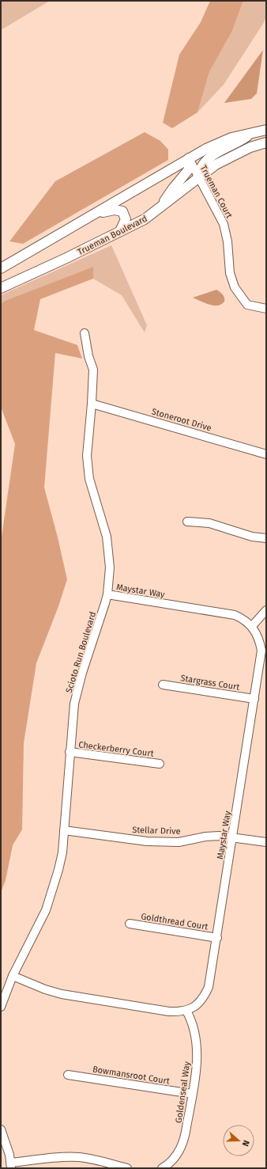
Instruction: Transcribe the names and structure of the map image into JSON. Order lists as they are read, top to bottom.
{
  "streets": {
    "main road": ["Trueman Boulevard"],
    "street": [
      "Trueman Court",
      "Stoneroot Drive",
      "Maystar Way",
      "Scioto Run Boulevard",
      "Stargrass Court",
      "Checkerberry Court",
      "Stellar Drive",
      "Goldthread Court",
      "Bowmansroot Court",
      "Goldenseal Way"
    ]
  },
  "crossings": [
    ["Trueman Court", "Trueman Boulevard"],
    ["Stoneroot Drive", "Scioto Run Boulevard"],
    ["Maystar Way", "Scioto Run Boulevard"],
    ["Maystar Way", "Stargrass Court"],
    ["Maystar Way", "Stellar Drive"],
    ["Maystar Way", "Goldthread Court"],
    ["Maystar Way", "Goldenseal Way"],
    ["Scioto Run Boulevard", "Checkerberry Court"],
    ["Scioto Run Boulevard", "Stellar Drive"],
    ["Bowmansroot Court", "Goldenseal Way"]
  ],
  "north": "right"
}
